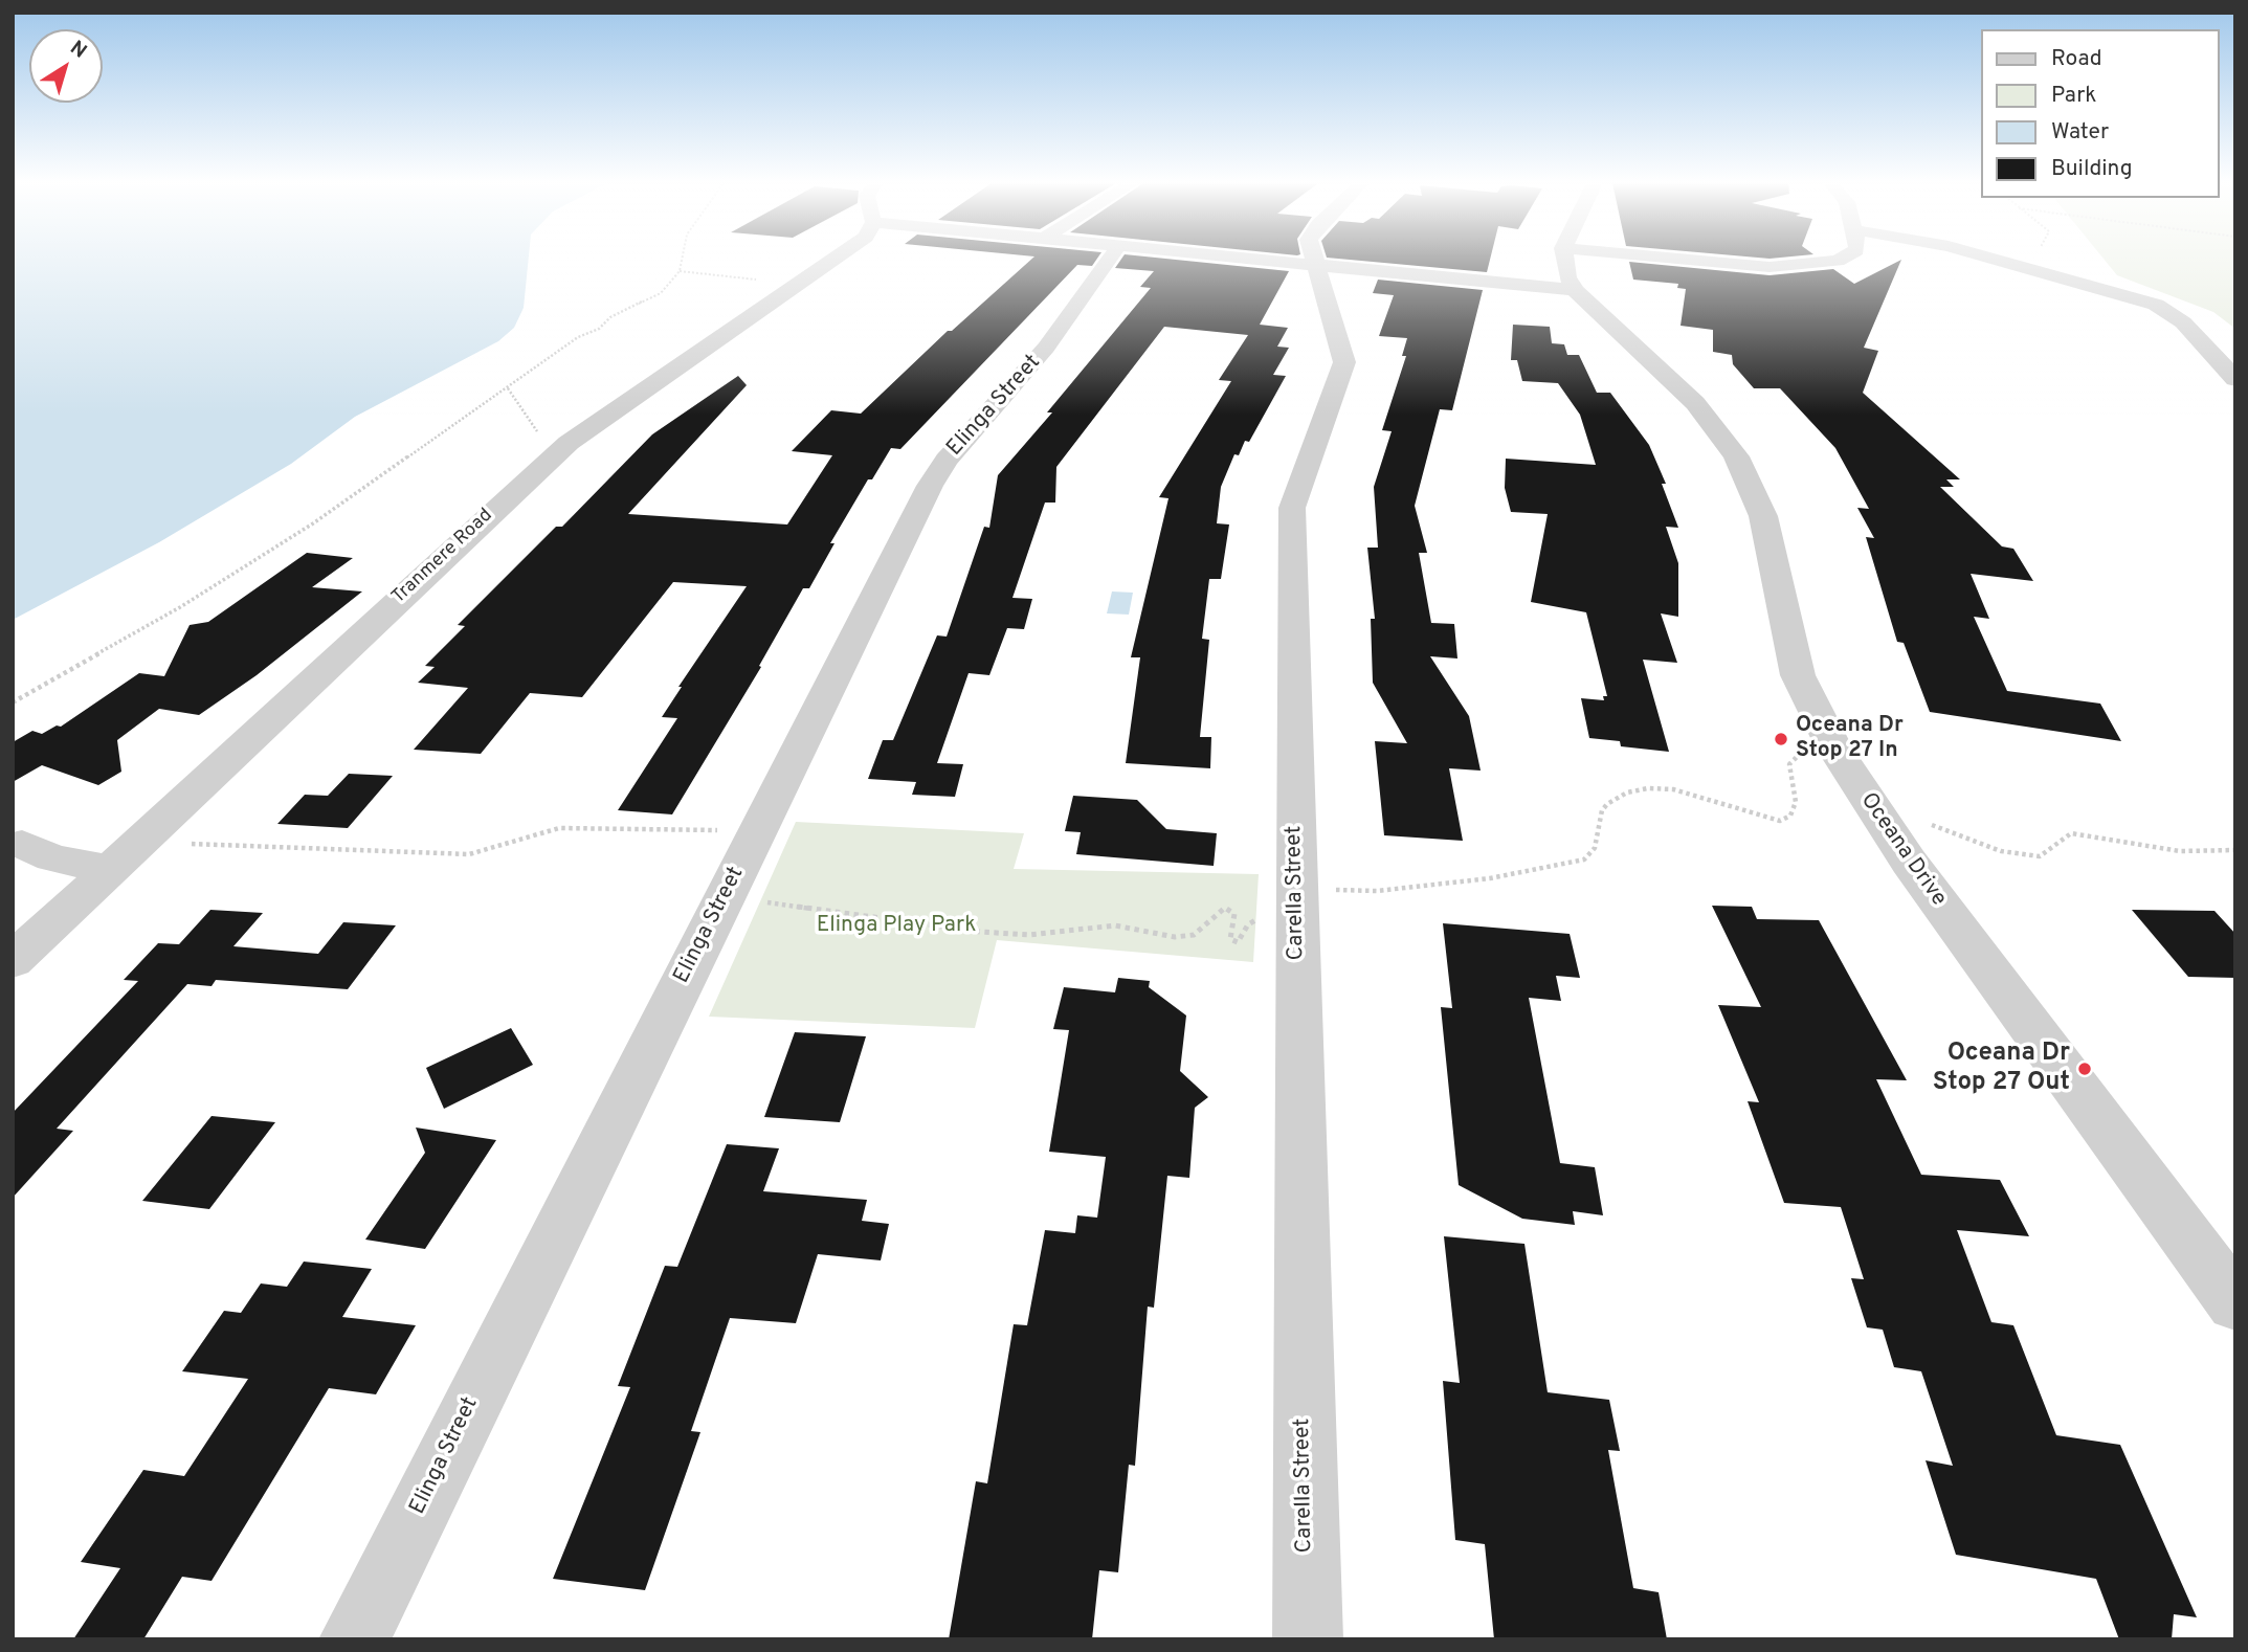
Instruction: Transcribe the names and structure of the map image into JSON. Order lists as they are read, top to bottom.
{
  "streets": {
    "street": [
      "Elinga Street",
      "Tranmere Road",
      "Oceana Drive",
      "Carella Street"
    ]
  },
  "parks": ["Elinga Play Park"],
  "places": ["Oceana Dr Stop 27 In", "Oceana Dr Stop 27 Out"],
  "legend": [
    "Road",
    "Park",
    "Water",
    "Building"
  ],
  "north": "top right"
}
